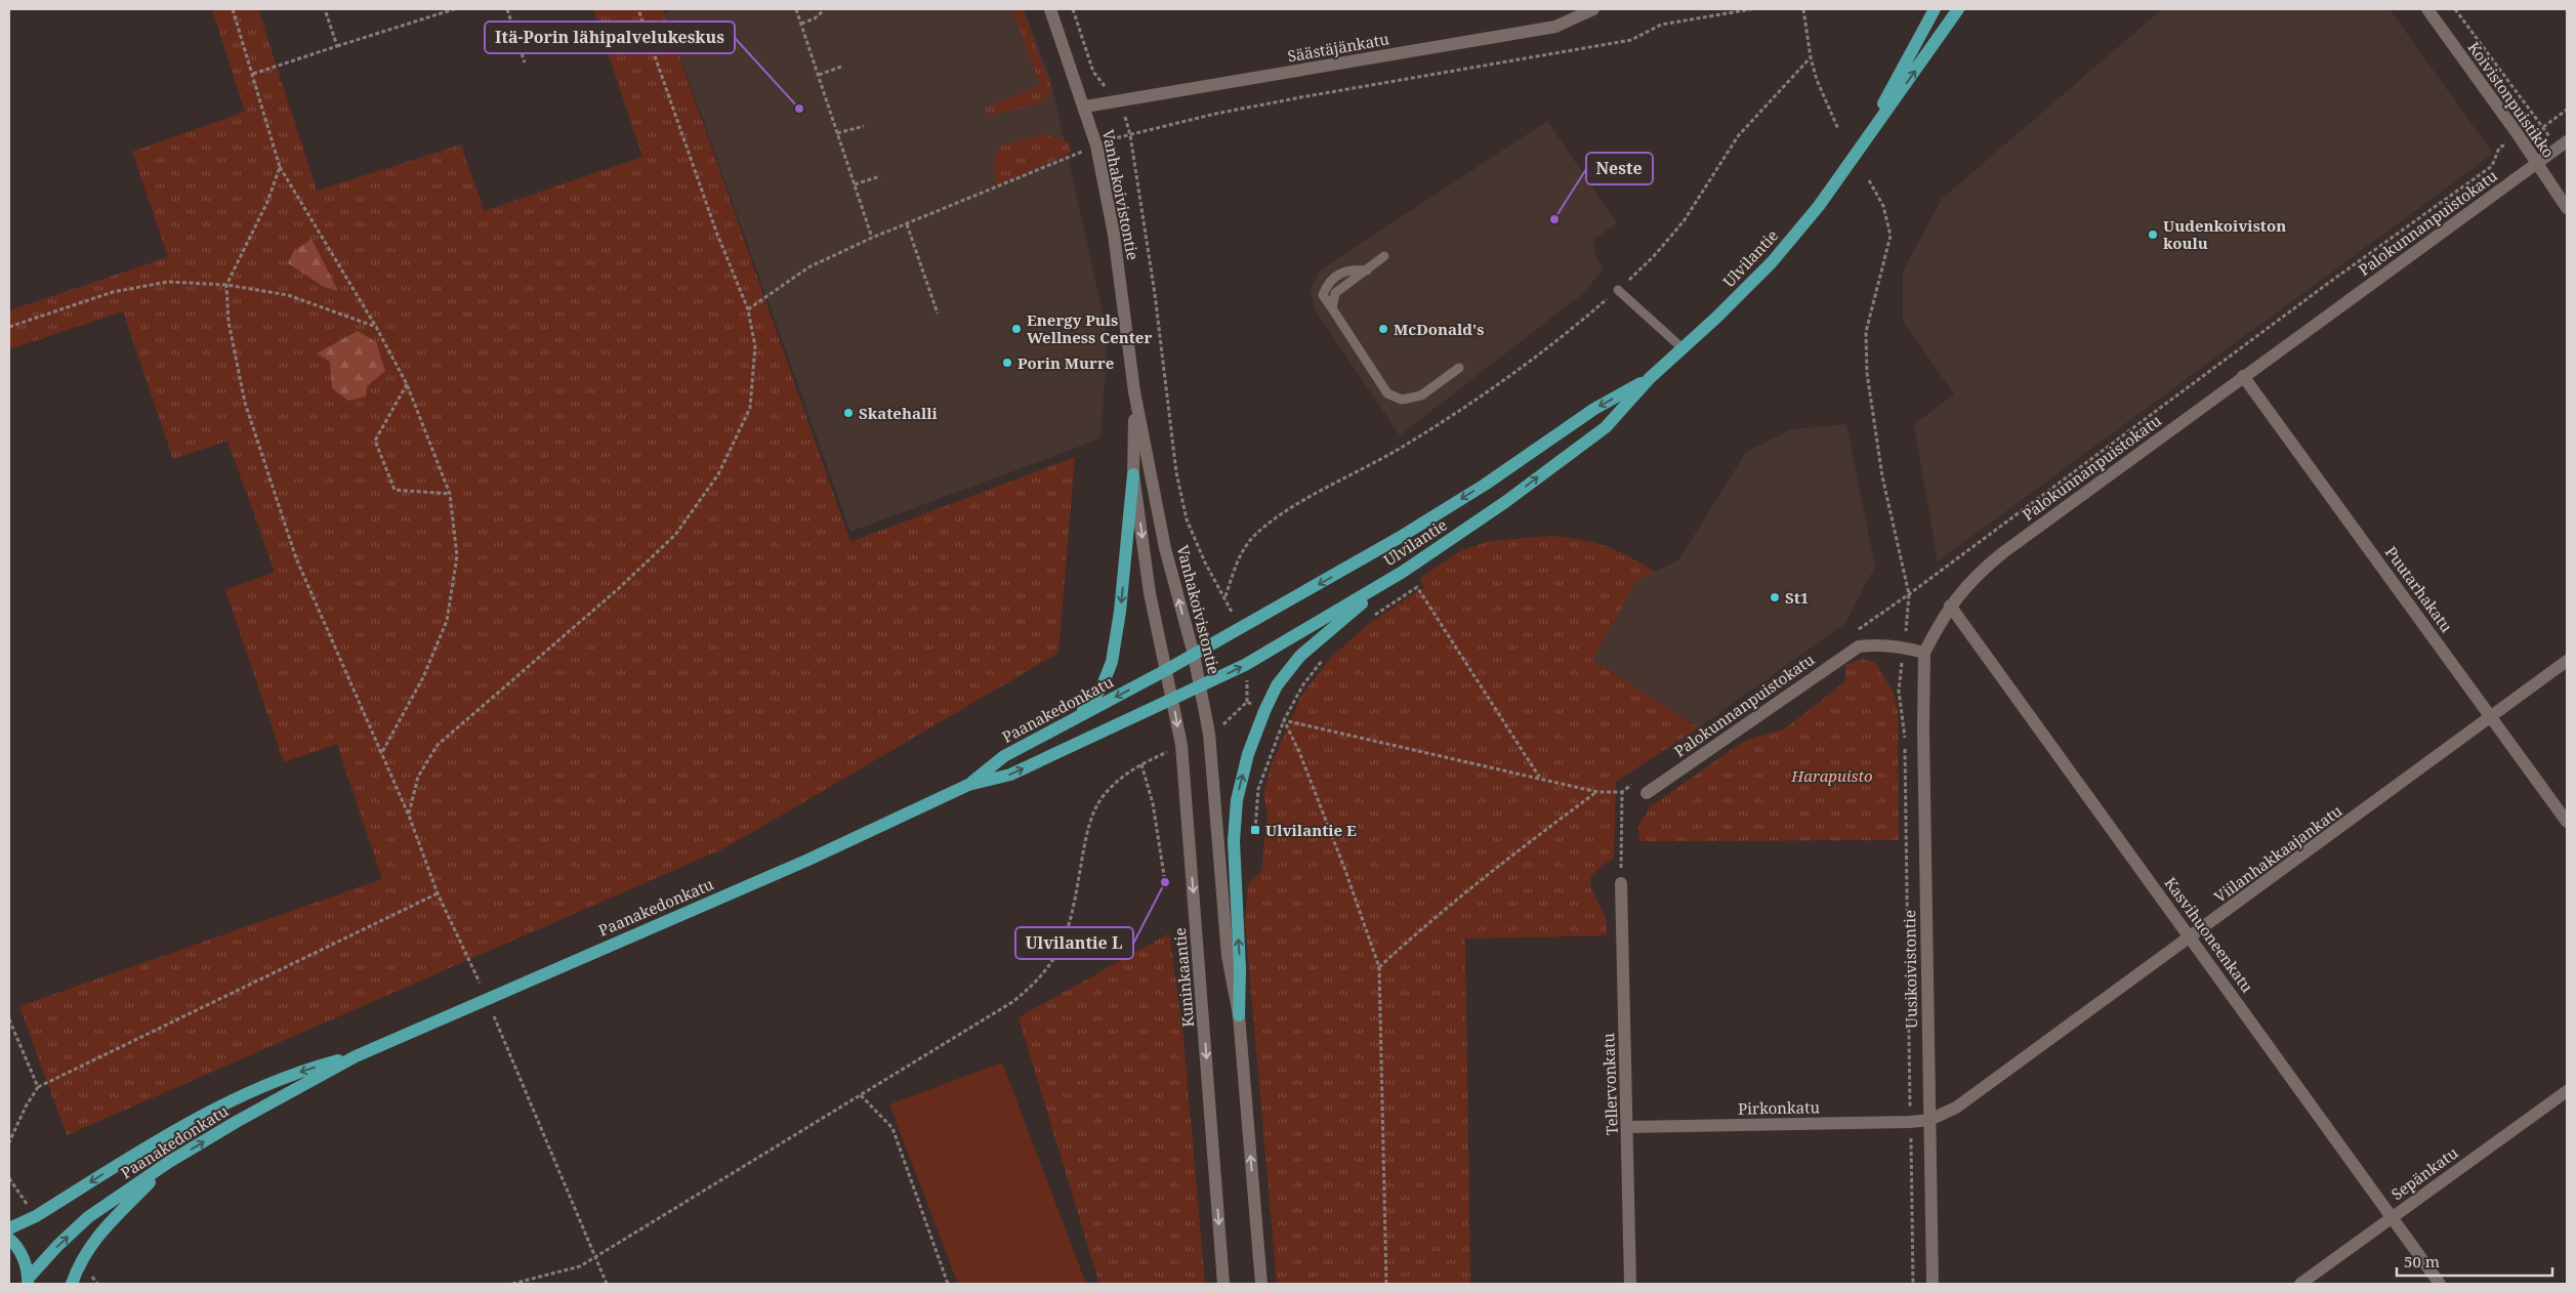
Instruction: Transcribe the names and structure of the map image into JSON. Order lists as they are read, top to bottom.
{
  "streets": {
    "main road": ["Ulvilantie", "Paanakedonkatu"],
    "street": [
      "Säästäjänkatu",
      "Koivistonpuistikko",
      "Vanhakoivistontie",
      "Palokunnanpuistokatu",
      "Puutarhakatu",
      "Viilanhakkaajankatu",
      "Kasvihuoneenkatu",
      "Uusikoivistontie",
      "Kuninkaantie",
      "Tellervonkatu",
      "Pirkonkatu",
      "Sepänkatu"
    ]
  },
  "crossings": [
    ["Säästäjänkatu", "Vanhakoivistontie"],
    ["Koivistonpuistikko", "Palokunnanpuistokatu"],
    ["Vanhakoivistontie", "Ulvilantie"],
    ["Vanhakoivistontie", "Paanakedonkatu"],
    ["Vanhakoivistontie", "Kuninkaantie"],
    ["Palokunnanpuistokatu", "Puutarhakatu"],
    ["Palokunnanpuistokatu", "Kasvihuoneenkatu"],
    ["Palokunnanpuistokatu", "Uusikoivistontie"],
    ["Ulvilantie", "Paanakedonkatu"],
    ["Ulvilantie", "Kuninkaantie"],
    ["Puutarhakatu", "Viilanhakkaajankatu"],
    ["Paanakedonkatu", "Kuninkaantie"],
    ["Viilanhakkaajankatu", "Kasvihuoneenkatu"],
    ["Viilanhakkaajankatu", "Uusikoivistontie"],
    ["Viilanhakkaajankatu", "Pirkonkatu"],
    ["Kasvihuoneenkatu", "Sepänkatu"],
    ["Uusikoivistontie", "Pirkonkatu"],
    ["Tellervonkatu", "Pirkonkatu"]
  ],
  "parks": ["Harapuisto"],
  "places": {
    "other": [
      "Itä-Porin lähipalvelukeskus",
      "Neste",
      "Uudenkoiviston koulu",
      "Energy Puls Wellness Center",
      "McDonald's",
      "Porin Murre",
      "Skatehalli",
      "St1",
      "Ulvilantie L"
    ],
    "transit": ["Ulvilantie E"]
  },
  "scale_bar": "50 m"
}
